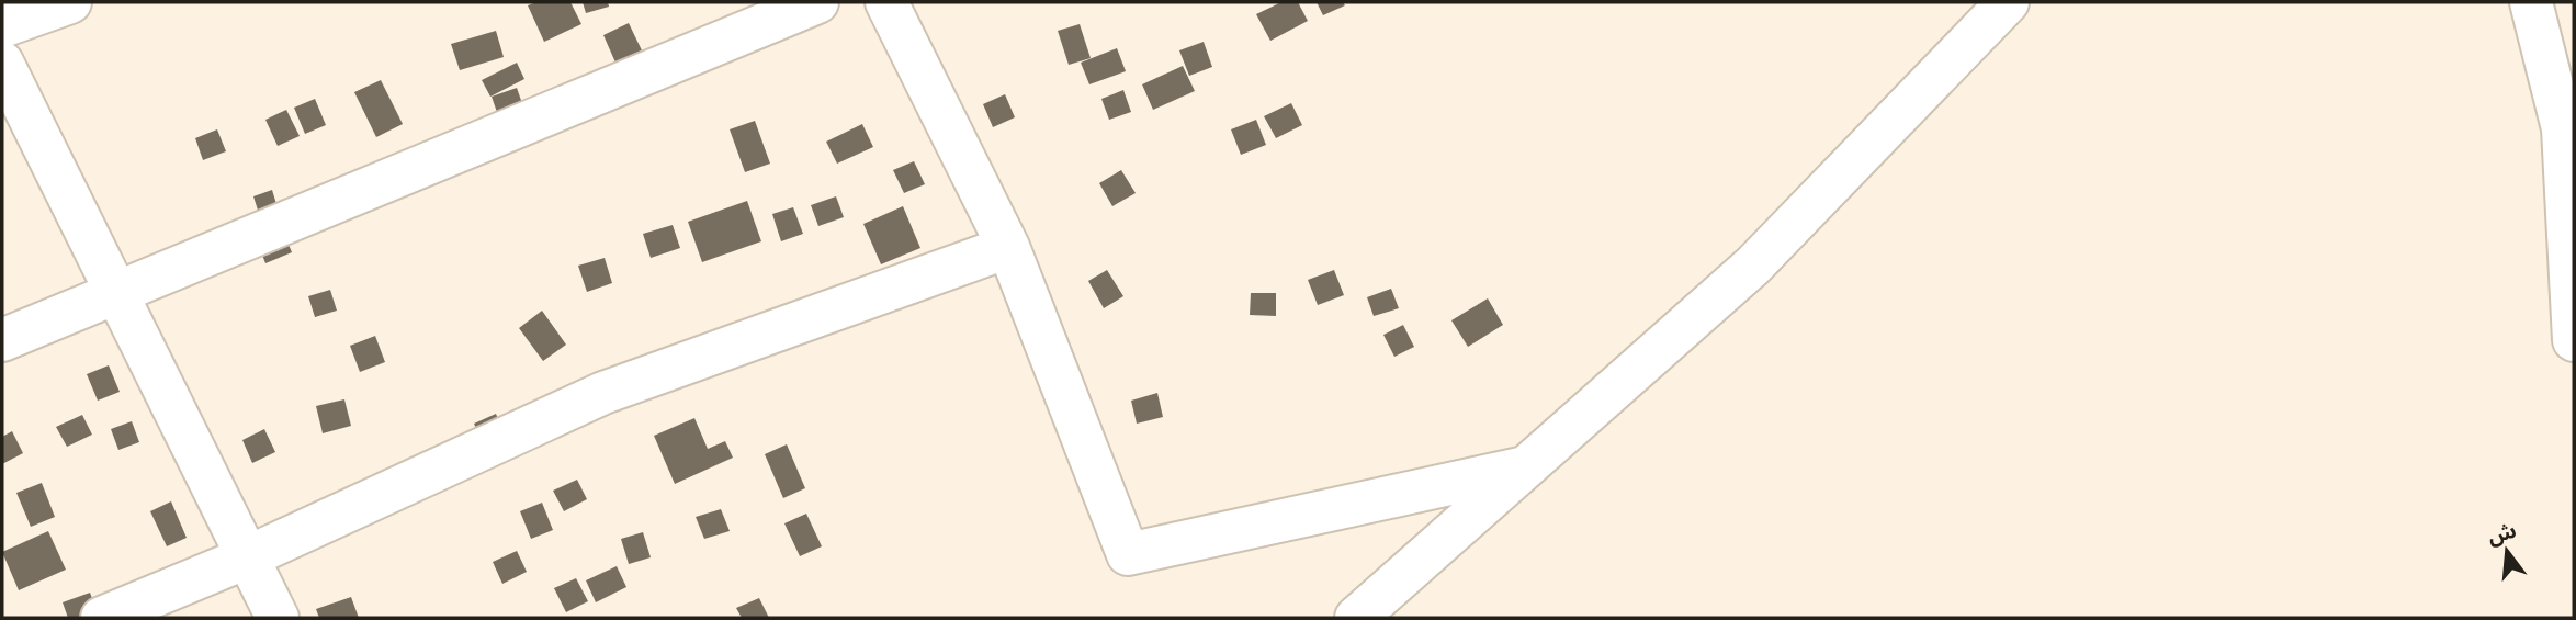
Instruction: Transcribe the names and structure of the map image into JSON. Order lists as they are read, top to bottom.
{
  "north": "top"
}
